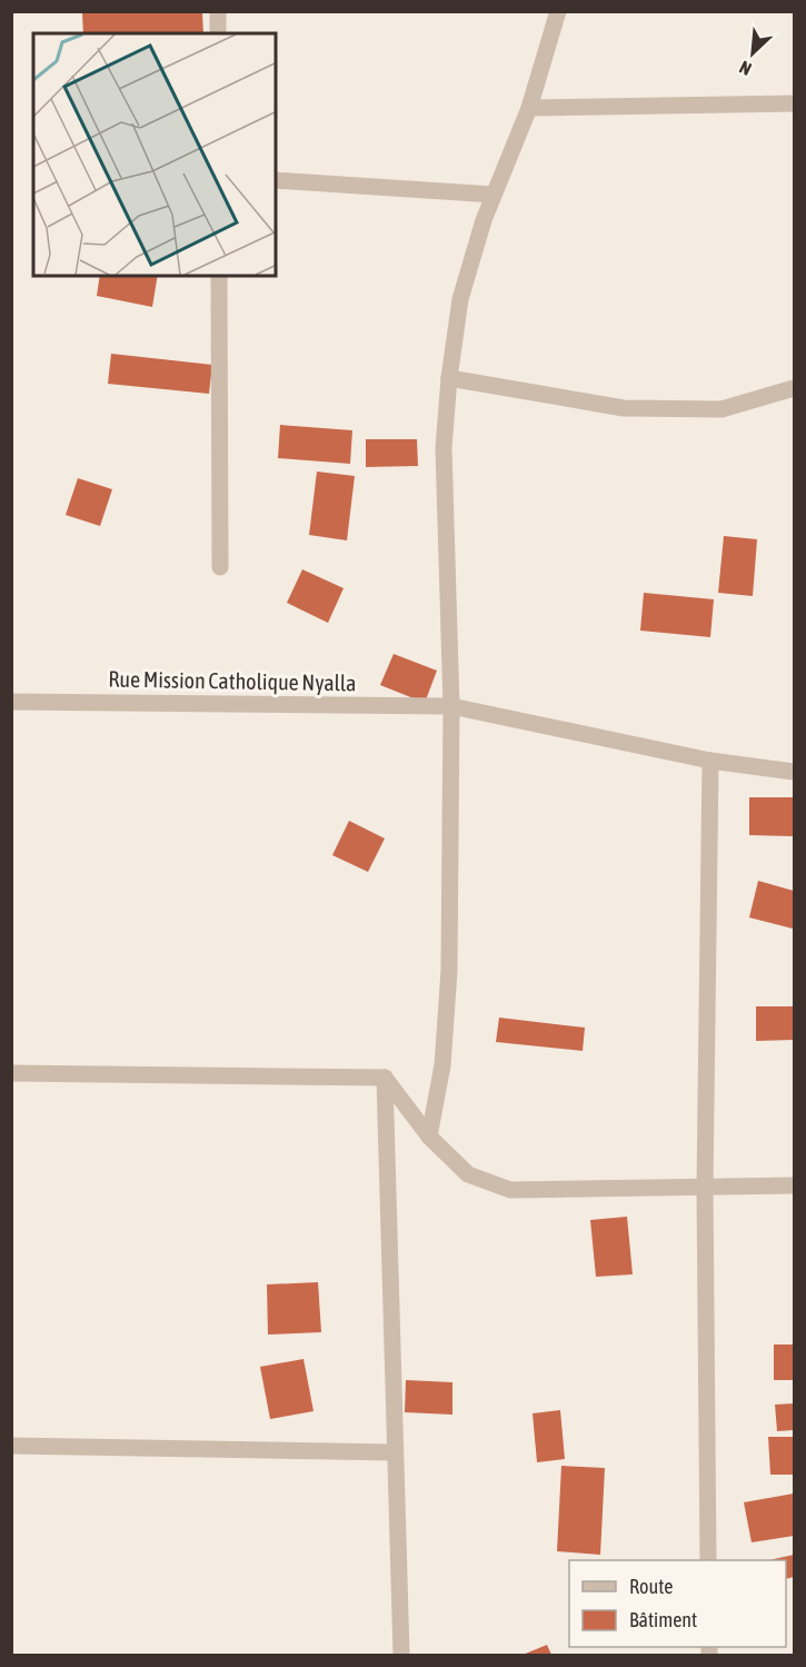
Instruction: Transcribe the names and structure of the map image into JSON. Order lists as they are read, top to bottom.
{
  "streets": {
    "street": ["Rue Mission Catholique Nyalla"]
  },
  "legend": ["Route", "Bâtiment"],
  "north": "bottom left"
}
